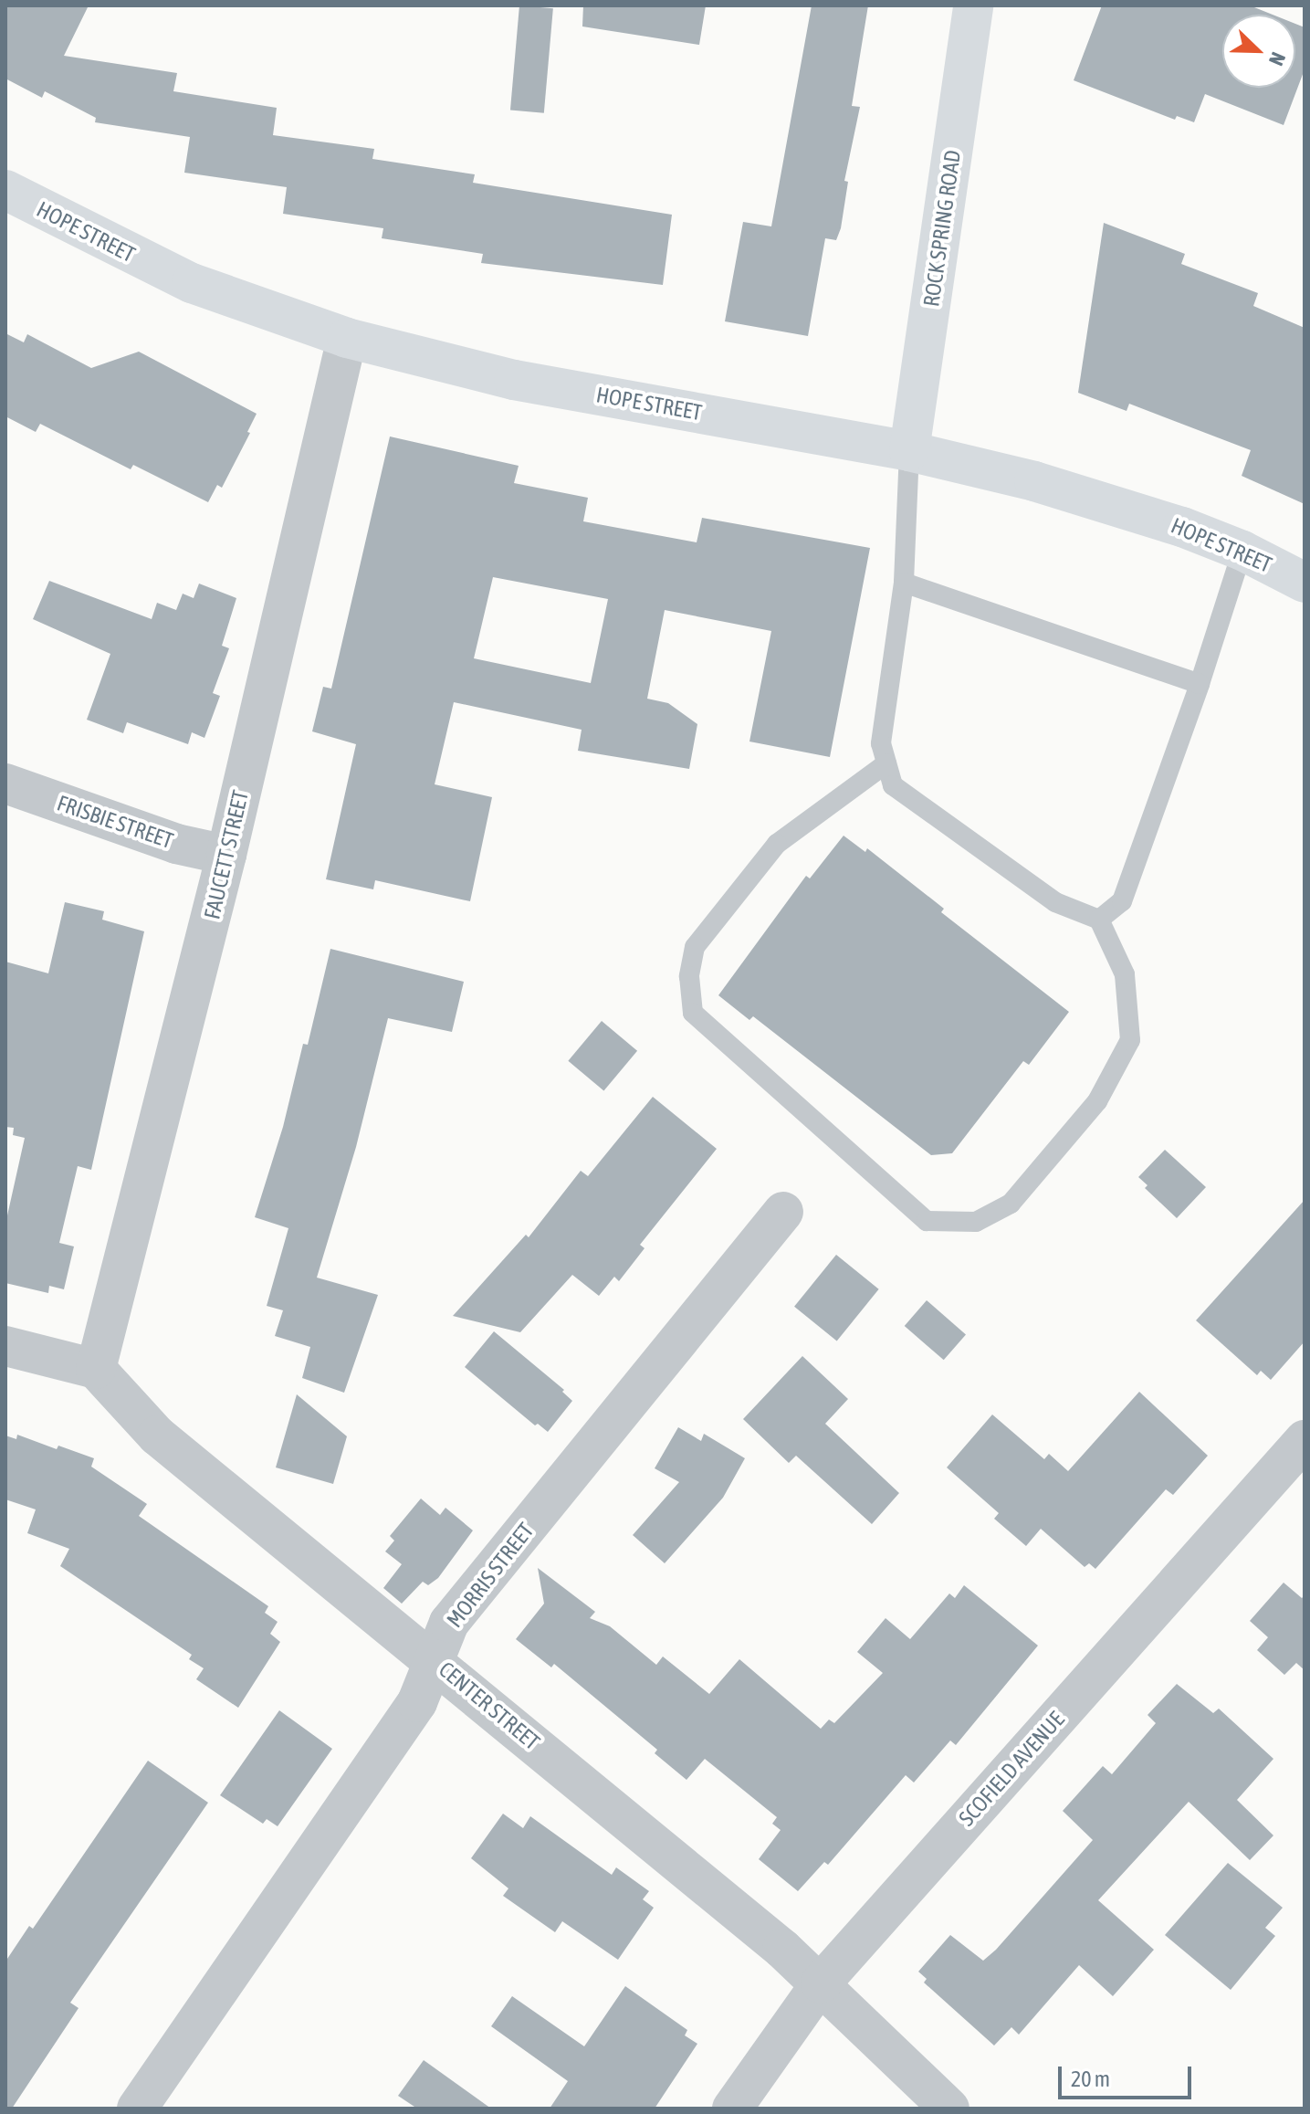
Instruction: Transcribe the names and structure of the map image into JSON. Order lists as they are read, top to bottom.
{
  "streets": {
    "main road": ["ROCK SPRING ROAD", "HOPE STREET"],
    "street": [
      "FRISBIE STREET",
      "FAUCETT STREET",
      "MORRIS STREET",
      "CENTER STREET",
      "SCOFIELD AVENUE"
    ]
  },
  "crossings": [
    ["ROCK SPRING ROAD", "HOPE STREET"],
    ["HOPE STREET", "FAUCETT STREET"],
    ["FRISBIE STREET", "FAUCETT STREET"],
    ["FAUCETT STREET", "CENTER STREET"],
    ["MORRIS STREET", "CENTER STREET"],
    ["CENTER STREET", "SCOFIELD AVENUE"]
  ],
  "scale_bar": "20 m",
  "north": "bottom right"
}
